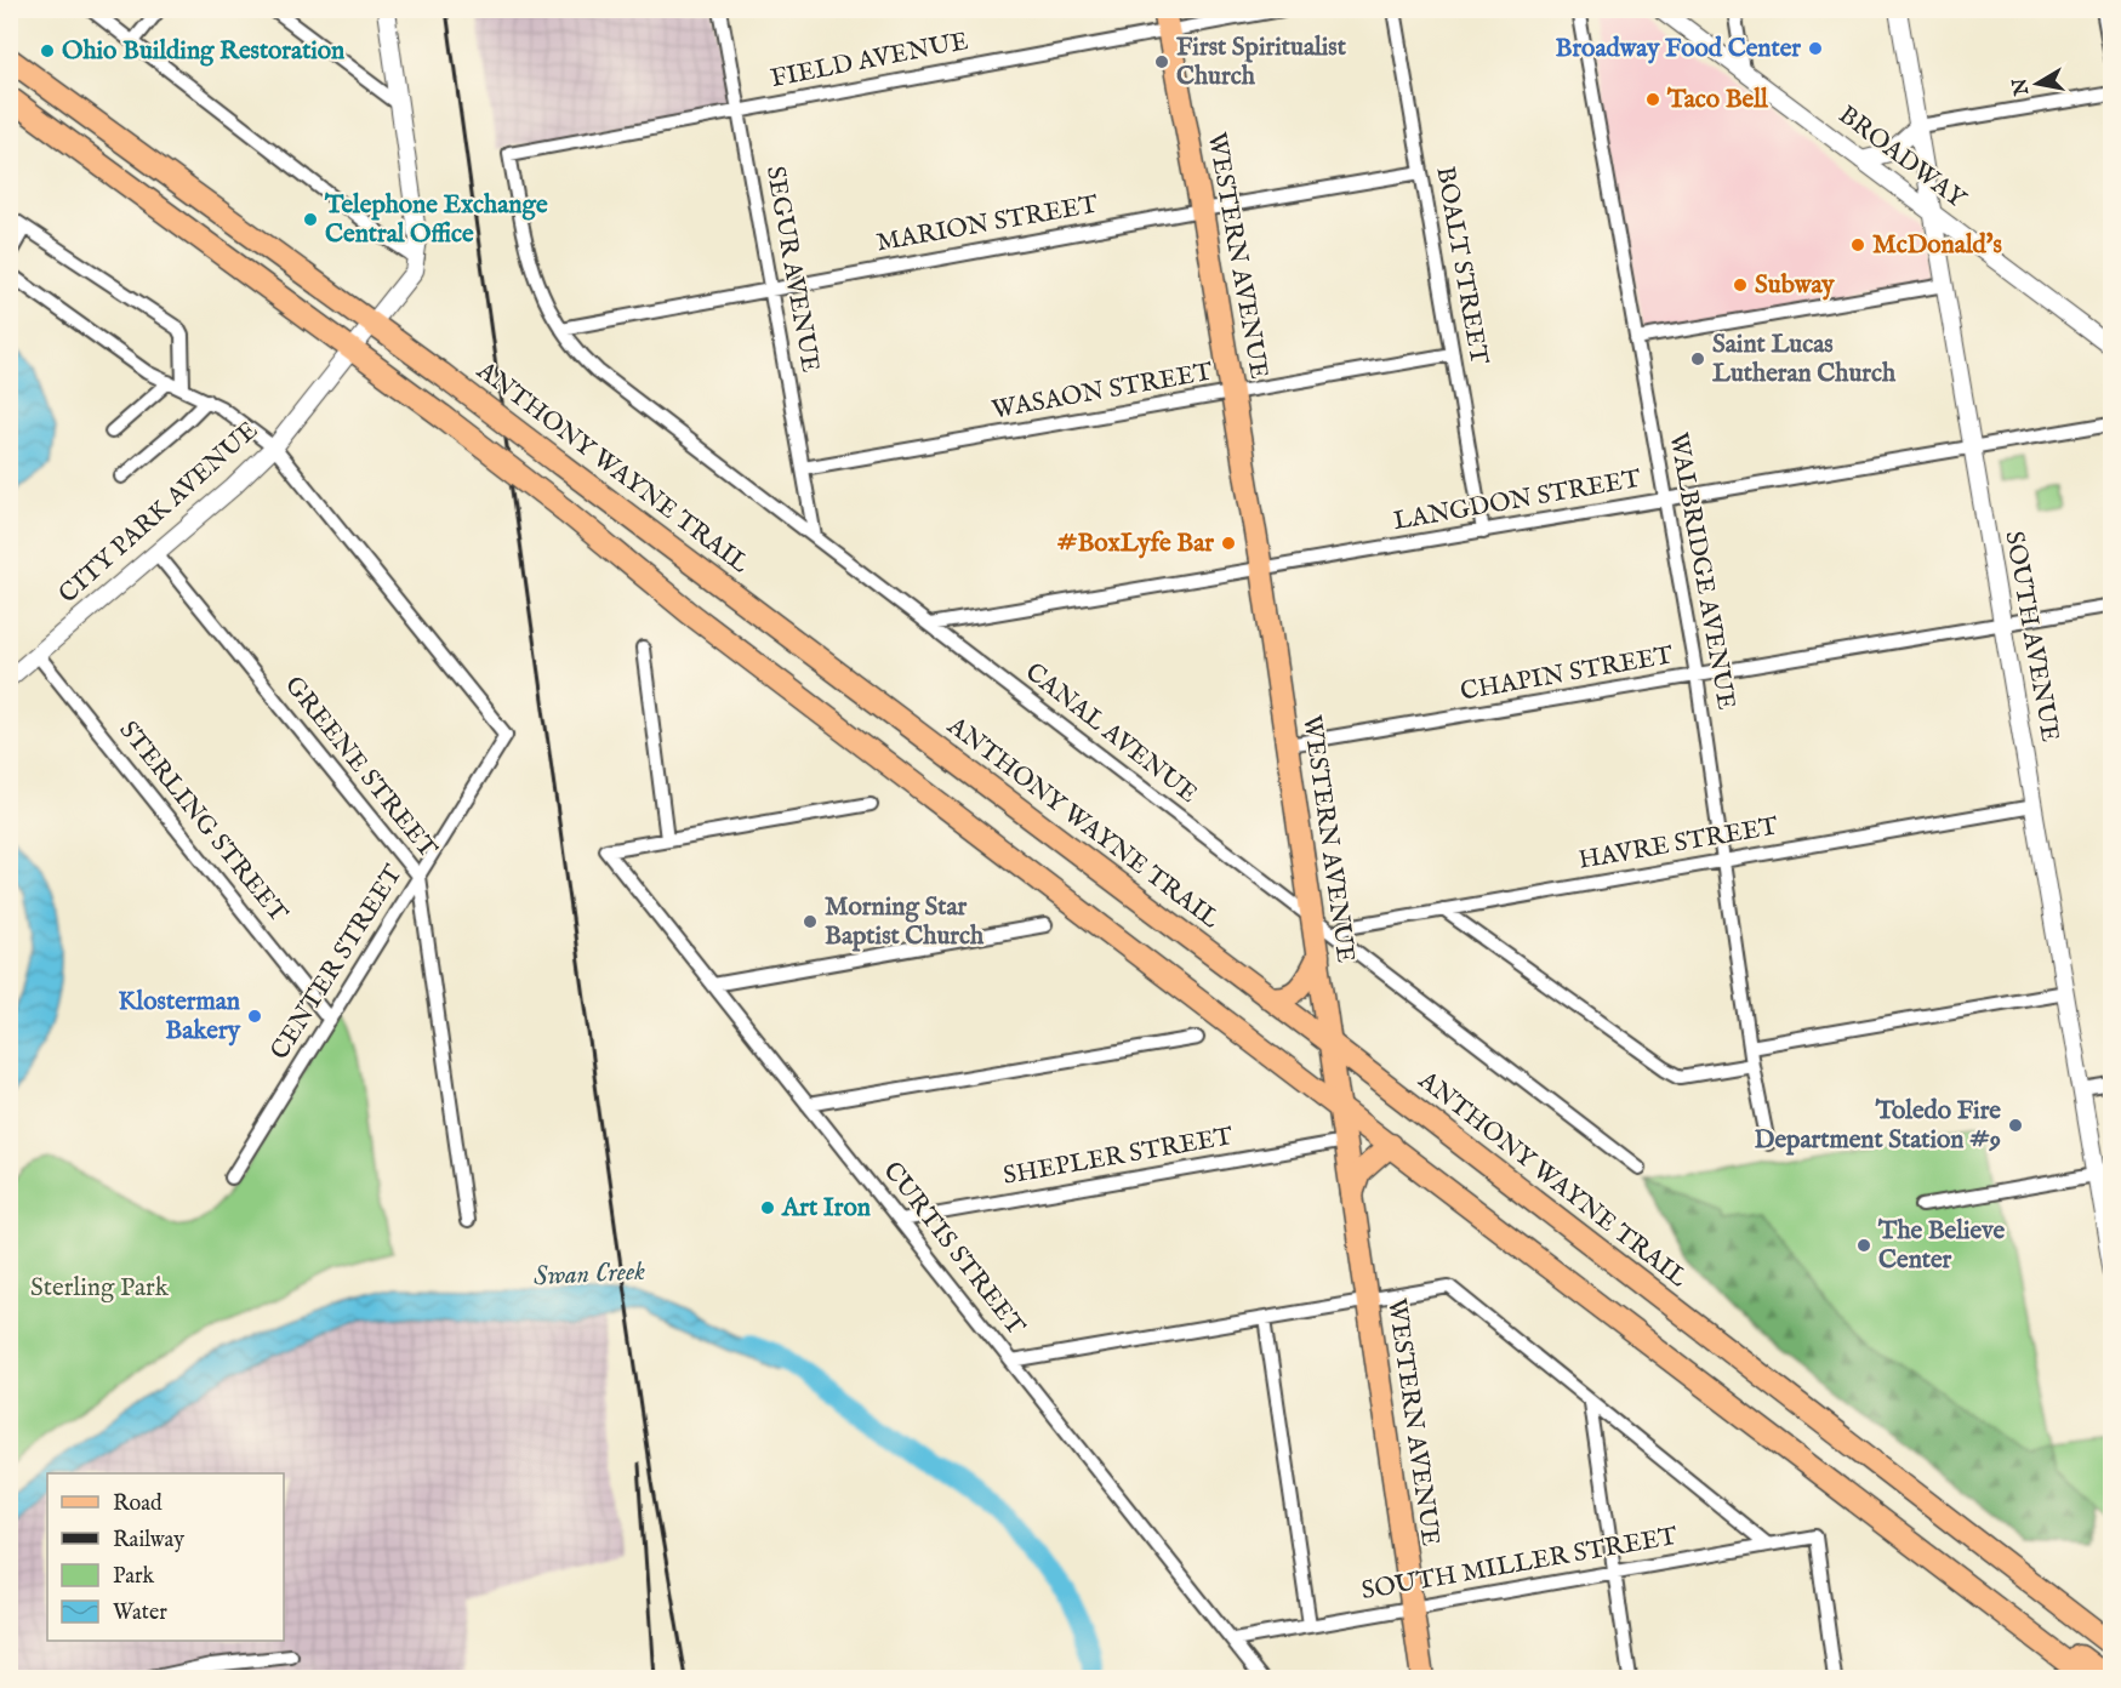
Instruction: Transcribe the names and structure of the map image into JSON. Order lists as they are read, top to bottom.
{
  "streets": {
    "main road": ["WESTERN AVENUE", "ANTHONY WAYNE TRAIL"],
    "street": [
      "FIELD AVENUE",
      "BROADWAY",
      "MARION STREET",
      "BOALT STREET",
      "SEGUR AVENUE",
      "WASAON STREET",
      "LANGDON STREET",
      "CITY PARK AVENUE",
      "WALBRIDGE AVENUE",
      "SOUTH AVENUE",
      "CHAPIN STREET",
      "CANAL AVENUE",
      "GREENE STREET",
      "STERLING STREET",
      "HAVRE STREET",
      "CENTER STREET",
      "SHEPLER STREET",
      "CURTIS STREET",
      "SOUTH MILLER STREET"
    ]
  },
  "crossings": [
    ["FIELD AVENUE", "WESTERN AVENUE"],
    ["FIELD AVENUE", "SEGUR AVENUE"],
    ["FIELD AVENUE", "CANAL AVENUE"],
    ["BROADWAY", "SOUTH AVENUE"],
    ["MARION STREET", "WESTERN AVENUE"],
    ["MARION STREET", "BOALT STREET"],
    ["MARION STREET", "SEGUR AVENUE"],
    ["MARION STREET", "CANAL AVENUE"],
    ["WESTERN AVENUE", "WASAON STREET"],
    ["WESTERN AVENUE", "ANTHONY WAYNE TRAIL"],
    ["WESTERN AVENUE", "LANGDON STREET"],
    ["WESTERN AVENUE", "CHAPIN STREET"],
    ["WESTERN AVENUE", "CANAL AVENUE"],
    ["WESTERN AVENUE", "SHEPLER STREET"],
    ["WESTERN AVENUE", "SOUTH MILLER STREET"],
    ["BOALT STREET", "WASAON STREET"],
    ["BOALT STREET", "LANGDON STREET"],
    ["SEGUR AVENUE", "WASAON STREET"],
    ["SEGUR AVENUE", "CANAL AVENUE"],
    ["ANTHONY WAYNE TRAIL", "CITY PARK AVENUE"],
    ["LANGDON STREET", "WALBRIDGE AVENUE"],
    ["LANGDON STREET", "SOUTH AVENUE"],
    ["LANGDON STREET", "CANAL AVENUE"],
    ["CITY PARK AVENUE", "GREENE STREET"],
    ["CITY PARK AVENUE", "STERLING STREET"],
    ["CITY PARK AVENUE", "CENTER STREET"],
    ["WALBRIDGE AVENUE", "CHAPIN STREET"],
    ["WALBRIDGE AVENUE", "HAVRE STREET"],
    ["SOUTH AVENUE", "CHAPIN STREET"],
    ["SOUTH AVENUE", "HAVRE STREET"],
    ["CANAL AVENUE", "HAVRE STREET"],
    ["GREENE STREET", "CENTER STREET"],
    ["STERLING STREET", "CENTER STREET"],
    ["SHEPLER STREET", "CURTIS STREET"],
    ["CURTIS STREET", "SOUTH MILLER STREET"]
  ],
  "water": ["Swan Creek"],
  "parks": ["Sterling Park"],
  "places": [
    "Broadway Food Center",
    "Ohio Building Restoration",
    "First Spiritualist Church",
    "Taco Bell",
    "Telephone Exchange Central Office",
    "McDonald's",
    "Subway",
    "Saint Lucas Lutheran Church",
    "#BoxLyfe Bar",
    "Morning Star Baptist Church",
    "Klosterman Bakery",
    "Toledo Fire Department Station #9",
    "Art Iron",
    "The Believe Center"
  ],
  "legend": [
    "Road",
    "Railway",
    "Park",
    "Water"
  ],
  "north": "left"
}
